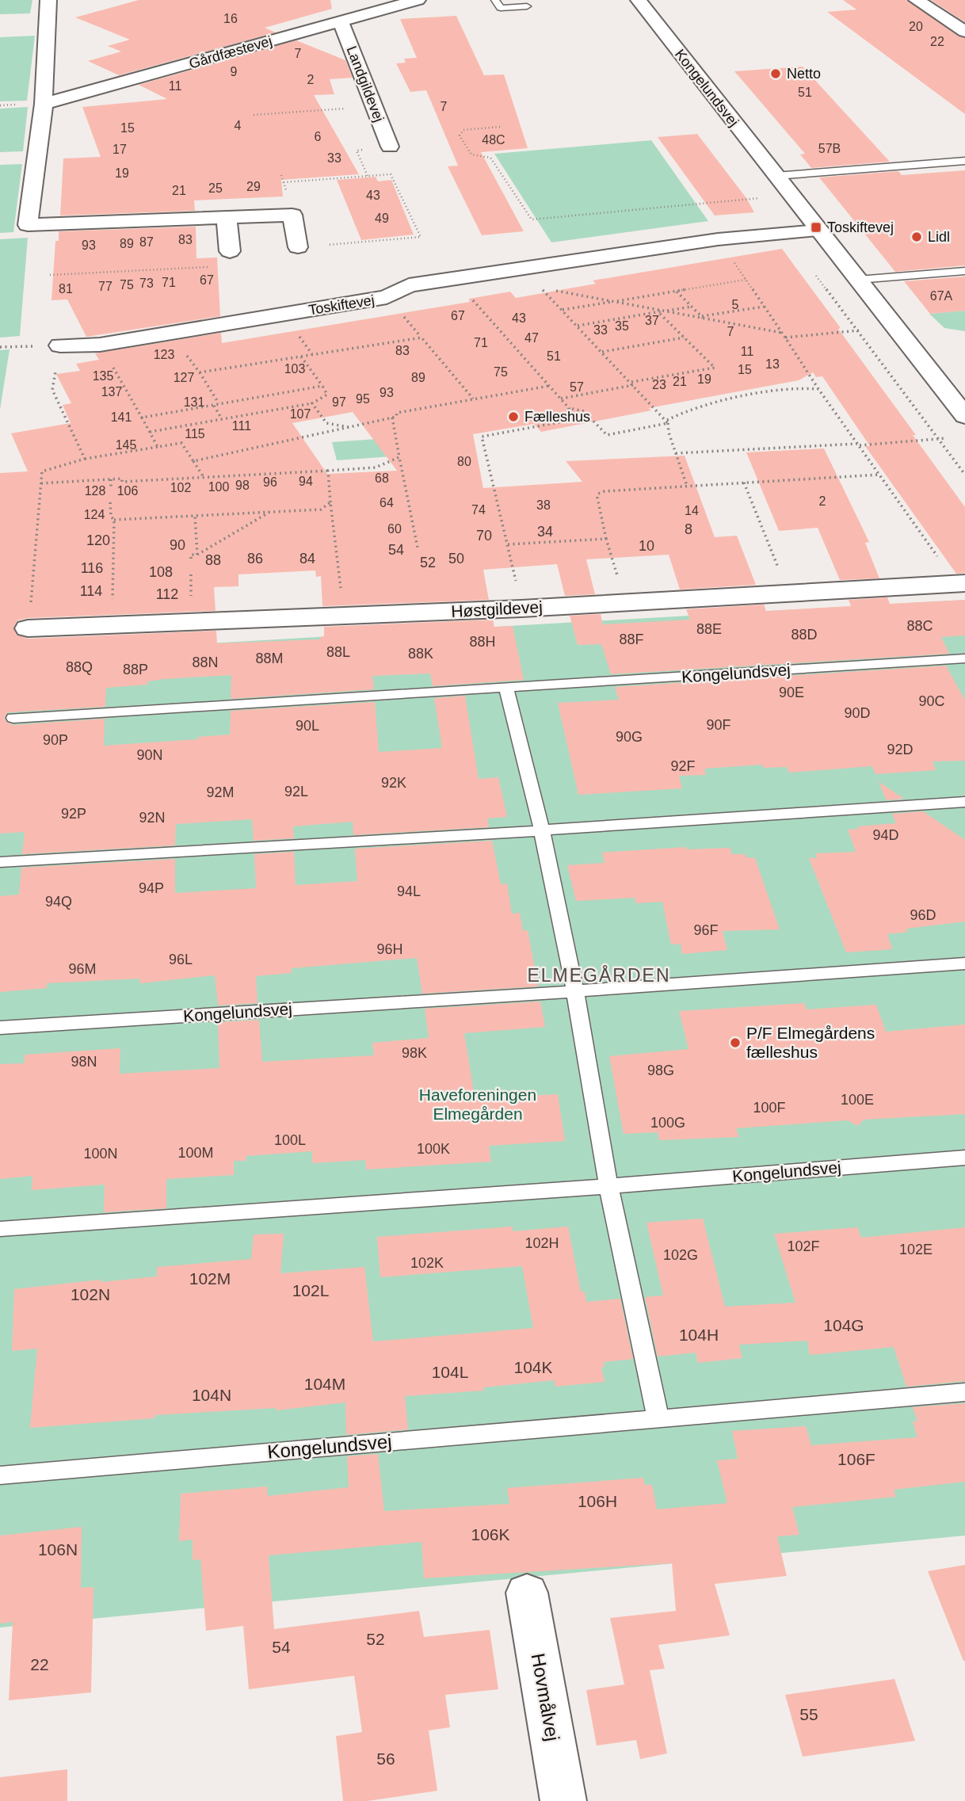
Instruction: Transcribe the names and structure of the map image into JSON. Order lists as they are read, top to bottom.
{
  "streets": {
    "street": [
      "Gårdfæstevej",
      "Landgildevej",
      "Kongelundsvej",
      "Toskiftevej",
      "Høstgildevej",
      "Hovmålvej"
    ]
  },
  "crossings": [
    ["Gårdfæstevej", "Landgildevej"],
    ["Kongelundsvej", "Toskiftevej"]
  ],
  "districts": ["ELMEGÅRDEN"],
  "parks": ["Haveforeningen Elmegården"],
  "places": {
    "other": [
      "Netto",
      "Lidl",
      "Fælleshus",
      "P/F Elmegårdens fælleshus"
    ],
    "transit": ["Toskiftevej"]
  },
  "house_numbers": [
    "16",
    "20",
    "22",
    "7",
    "9",
    "2",
    "11",
    "51",
    "7",
    "4",
    "15",
    "6",
    "48C",
    "57B",
    "17",
    "33",
    "19",
    "29",
    "25",
    "21",
    "43",
    "49",
    "83",
    "87",
    "89",
    "93",
    "67",
    "71",
    "73",
    "75",
    "77",
    "81",
    "67A",
    "5",
    "67",
    "43",
    "37",
    "35",
    "33",
    "7",
    "47",
    "71",
    "83",
    "11",
    "123",
    "51",
    "13",
    "103",
    "15",
    "75",
    "135",
    "127",
    "89",
    "19",
    "21",
    "23",
    "57",
    "137",
    "93",
    "95",
    "131",
    "97",
    "107",
    "141",
    "111",
    "115",
    "145",
    "80",
    "68",
    "94",
    "96",
    "98",
    "100",
    "102",
    "128",
    "106",
    "2",
    "64",
    "38",
    "74",
    "14",
    "124",
    "60",
    "8",
    "34",
    "70",
    "120",
    "90",
    "10",
    "54",
    "86",
    "84",
    "50",
    "88",
    "52",
    "116",
    "108",
    "114",
    "112",
    "88C",
    "88E",
    "88D",
    "88F",
    "88H",
    "88L",
    "88K",
    "88M",
    "88N",
    "88Q",
    "88P",
    "90E",
    "90C",
    "90D",
    "90F",
    "90L",
    "90G",
    "90P",
    "92D",
    "90N",
    "92F",
    "92K",
    "92L",
    "92M",
    "92P",
    "92N",
    "94D",
    "94P",
    "94L",
    "94Q",
    "96D",
    "96F",
    "96H",
    "96L",
    "96M",
    "98K",
    "98N",
    "98G",
    "100E",
    "100F",
    "100G",
    "100L",
    "100K",
    "100M",
    "100N",
    "102H",
    "102F",
    "102E",
    "102G",
    "102K",
    "102M",
    "102L",
    "102N",
    "104G",
    "104H",
    "104K",
    "104L",
    "104M",
    "104N",
    "106F",
    "106H",
    "106K",
    "106N",
    "52",
    "54",
    "22",
    "55",
    "56"
  ]
}
